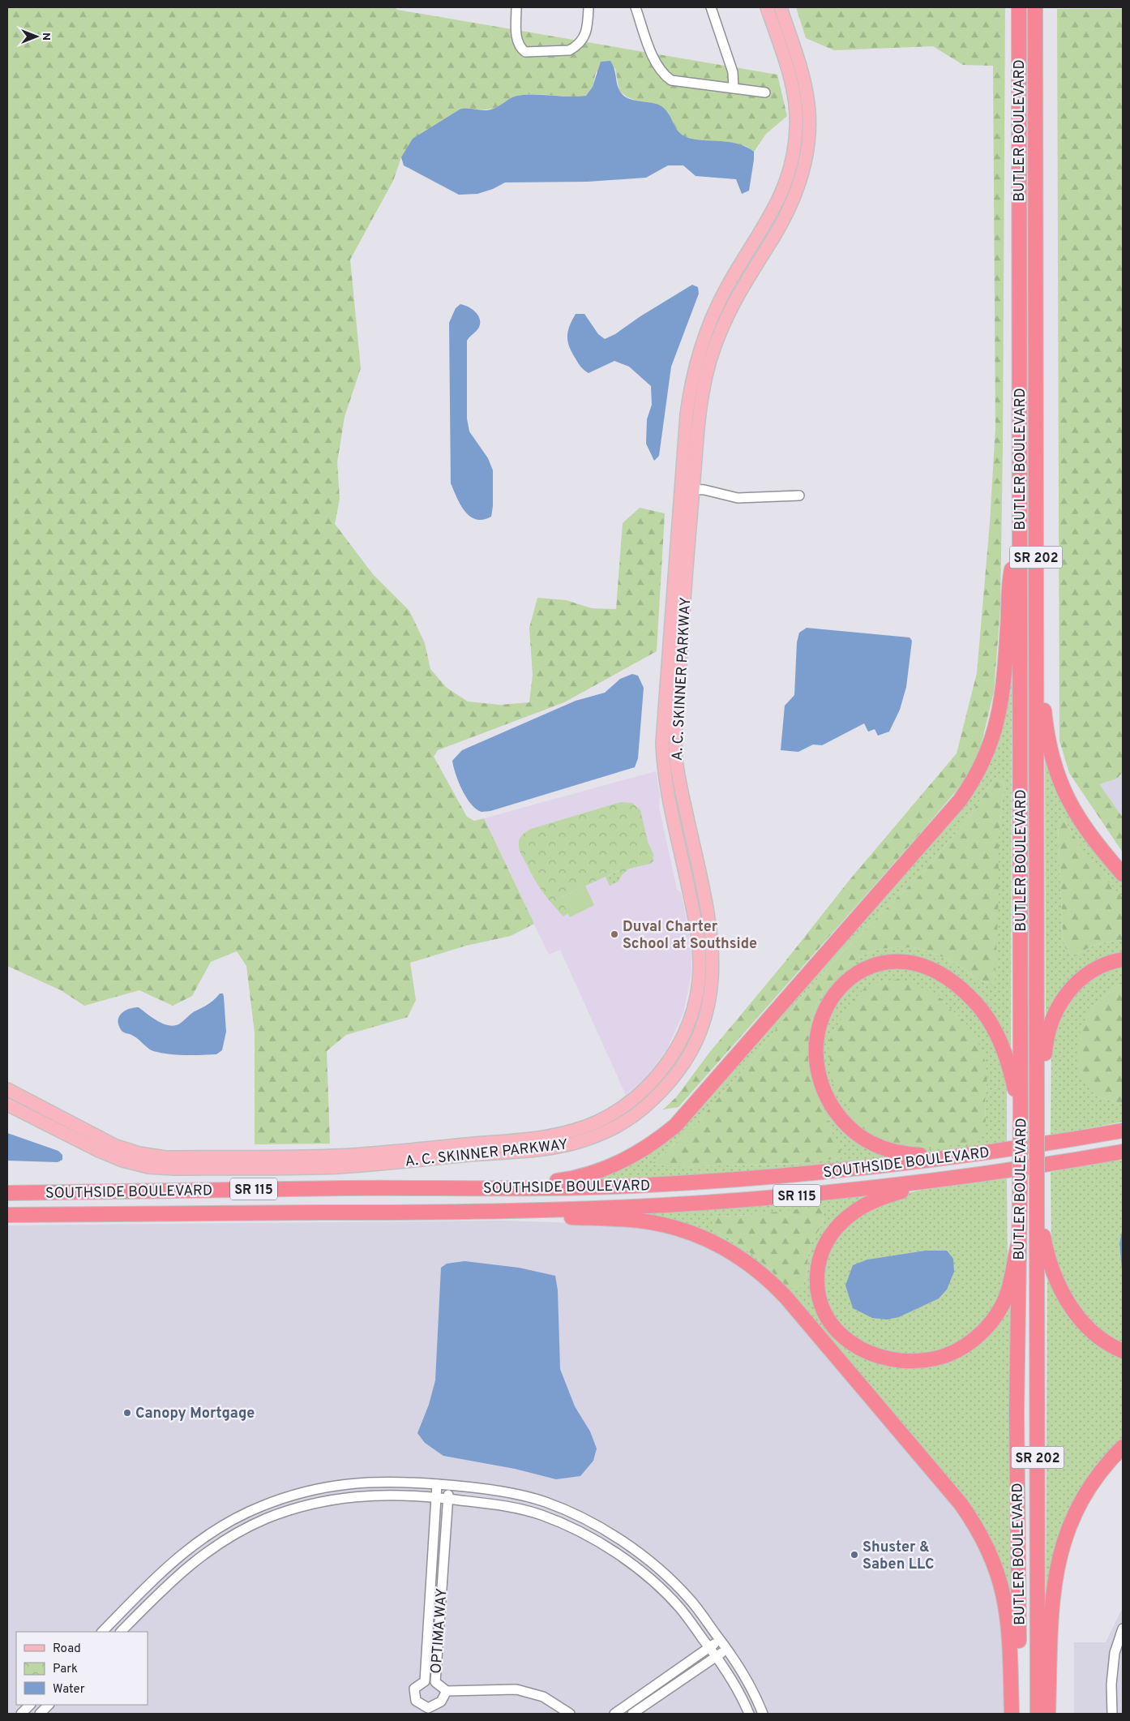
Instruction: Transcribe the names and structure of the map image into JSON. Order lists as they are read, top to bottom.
{
  "streets": {
    "highway": [
      "BUTLER BOULEVARD",
      "SR 202",
      "SOUTHSIDE BOULEVARD",
      "SR 115"
    ],
    "main road": ["A. C. SKINNER PARKWAY"],
    "street": ["OPTIMA WAY"]
  },
  "places": ["Duval Charter School at Southside", "Canopy Mortgage", "Shuster & Saben LLC"],
  "legend": ["Road", "Park", "Water"],
  "north": "right"
}
